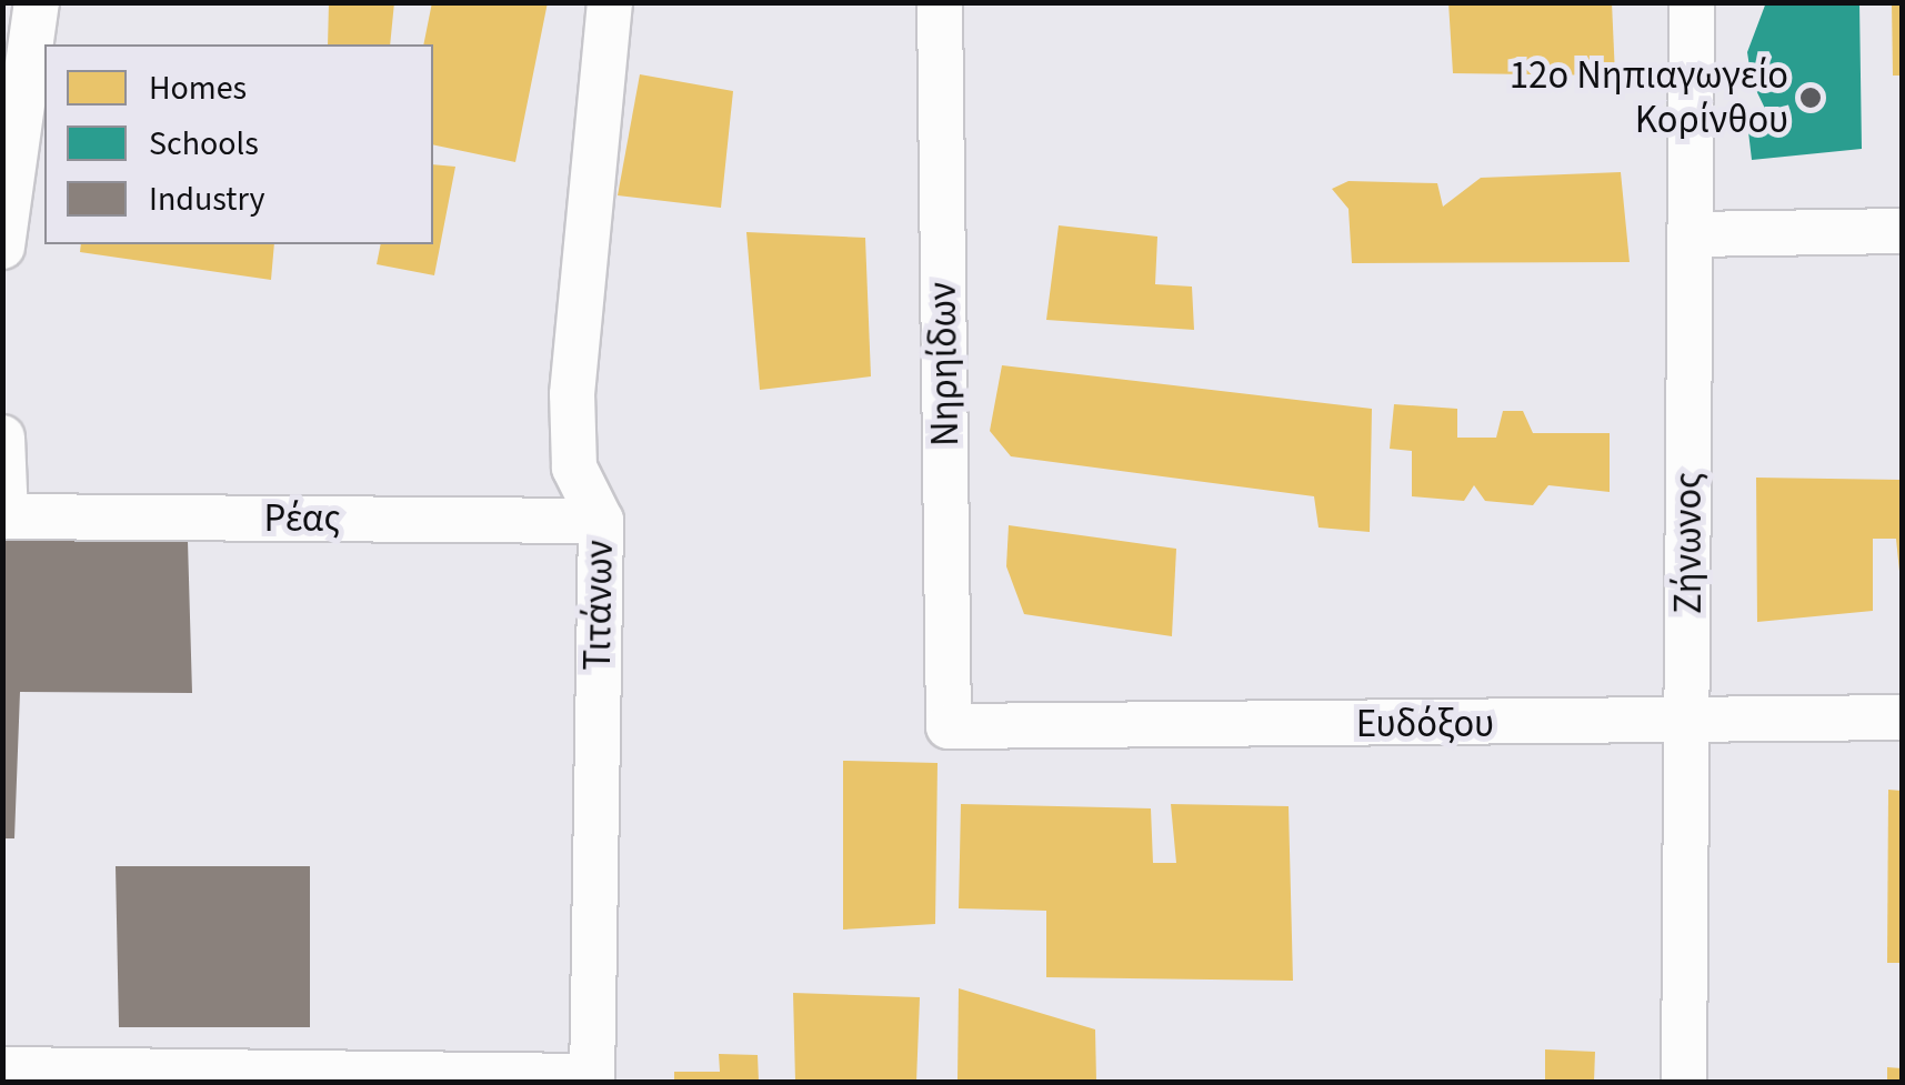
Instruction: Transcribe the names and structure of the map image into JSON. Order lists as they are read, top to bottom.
{
  "streets": {
    "street": [
      "Νηρηίδων",
      "Ρέας",
      "Ζήνωνος",
      "Τιτάνων",
      "Ευδόξου"
    ]
  },
  "crossings": [
    ["Νηρηίδων", "Ευδόξου"],
    ["Ρέας", "Τιτάνων"],
    ["Ζήνωνος", "Ευδόξου"]
  ],
  "places": ["12ο Νηπιαγωγείο Κορίνθου"],
  "legend": ["Homes", "Schools", "Industry"]
}
